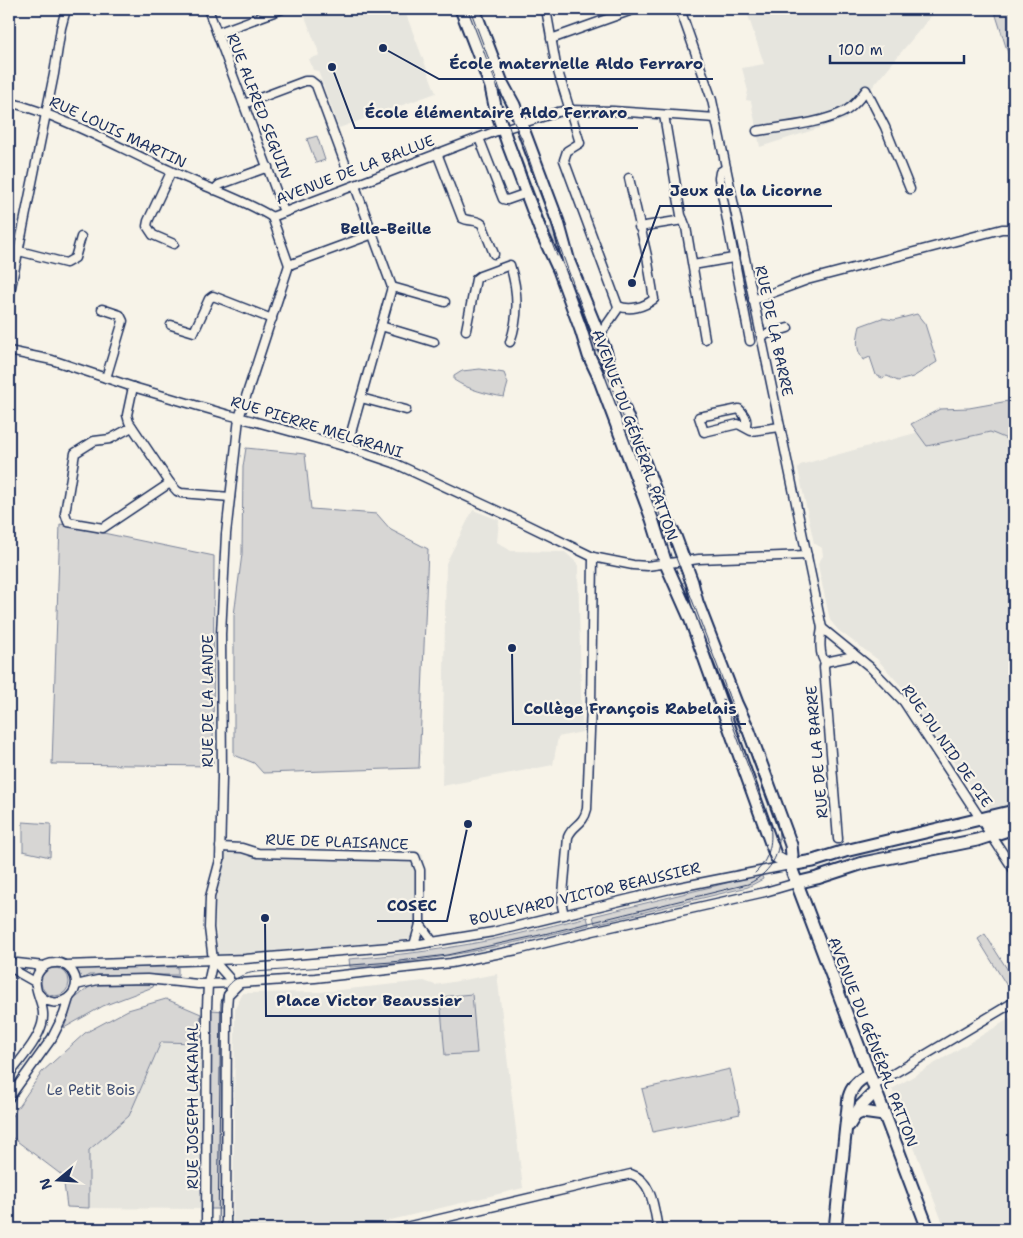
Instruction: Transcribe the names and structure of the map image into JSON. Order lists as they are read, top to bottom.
{
  "streets": {
    "street": [
      "RUE ALFRED SEGUIN",
      "RUE LOUIS MARTIN",
      "AVENUE DE LA BALLUE",
      "RUE DE LA BARRE",
      "RUE PIERRE MELGRANI",
      "AVENUE DU GÉNÉRAL PATTON",
      "RUE DE LA LANDE",
      "RUE DU NID DE PIE",
      "RUE DE PLAISANCE",
      "BOULEVARD VICTOR BEAUSSIER",
      "RUE JOSEPH LAKANAL"
    ]
  },
  "crossings": [
    ["RUE ALFRED SEGUIN", "AVENUE DE LA BALLUE"],
    ["RUE LOUIS MARTIN", "AVENUE DE LA BALLUE"],
    ["AVENUE DE LA BALLUE", "RUE DE LA BARRE"],
    ["AVENUE DE LA BALLUE", "AVENUE DU GÉNÉRAL PATTON"],
    ["RUE DE LA BARRE", "RUE PIERRE MELGRANI"],
    ["RUE DE LA BARRE", "RUE DU NID DE PIE"],
    ["RUE PIERRE MELGRANI", "AVENUE DU GÉNÉRAL PATTON"],
    ["RUE PIERRE MELGRANI", "RUE DE LA LANDE"],
    ["AVENUE DU GÉNÉRAL PATTON", "BOULEVARD VICTOR BEAUSSIER"],
    ["RUE DE LA LANDE", "RUE DE PLAISANCE"],
    ["RUE DE LA LANDE", "BOULEVARD VICTOR BEAUSSIER"],
    ["RUE DE LA LANDE", "RUE JOSEPH LAKANAL"],
    ["RUE DU NID DE PIE", "BOULEVARD VICTOR BEAUSSIER"],
    ["RUE DE PLAISANCE", "BOULEVARD VICTOR BEAUSSIER"]
  ],
  "districts": ["Belle-Beille"],
  "parks": ["Le Petit Bois"],
  "places": [
    "École maternelle Aldo Ferraro",
    "École élémentaire Aldo Ferraro",
    "Jeux de la Licorne",
    "Collège François Rabelais",
    "COSEC",
    "Place Victor Beaussier"
  ],
  "scale_bar": "100 m",
  "north": "left"
}
